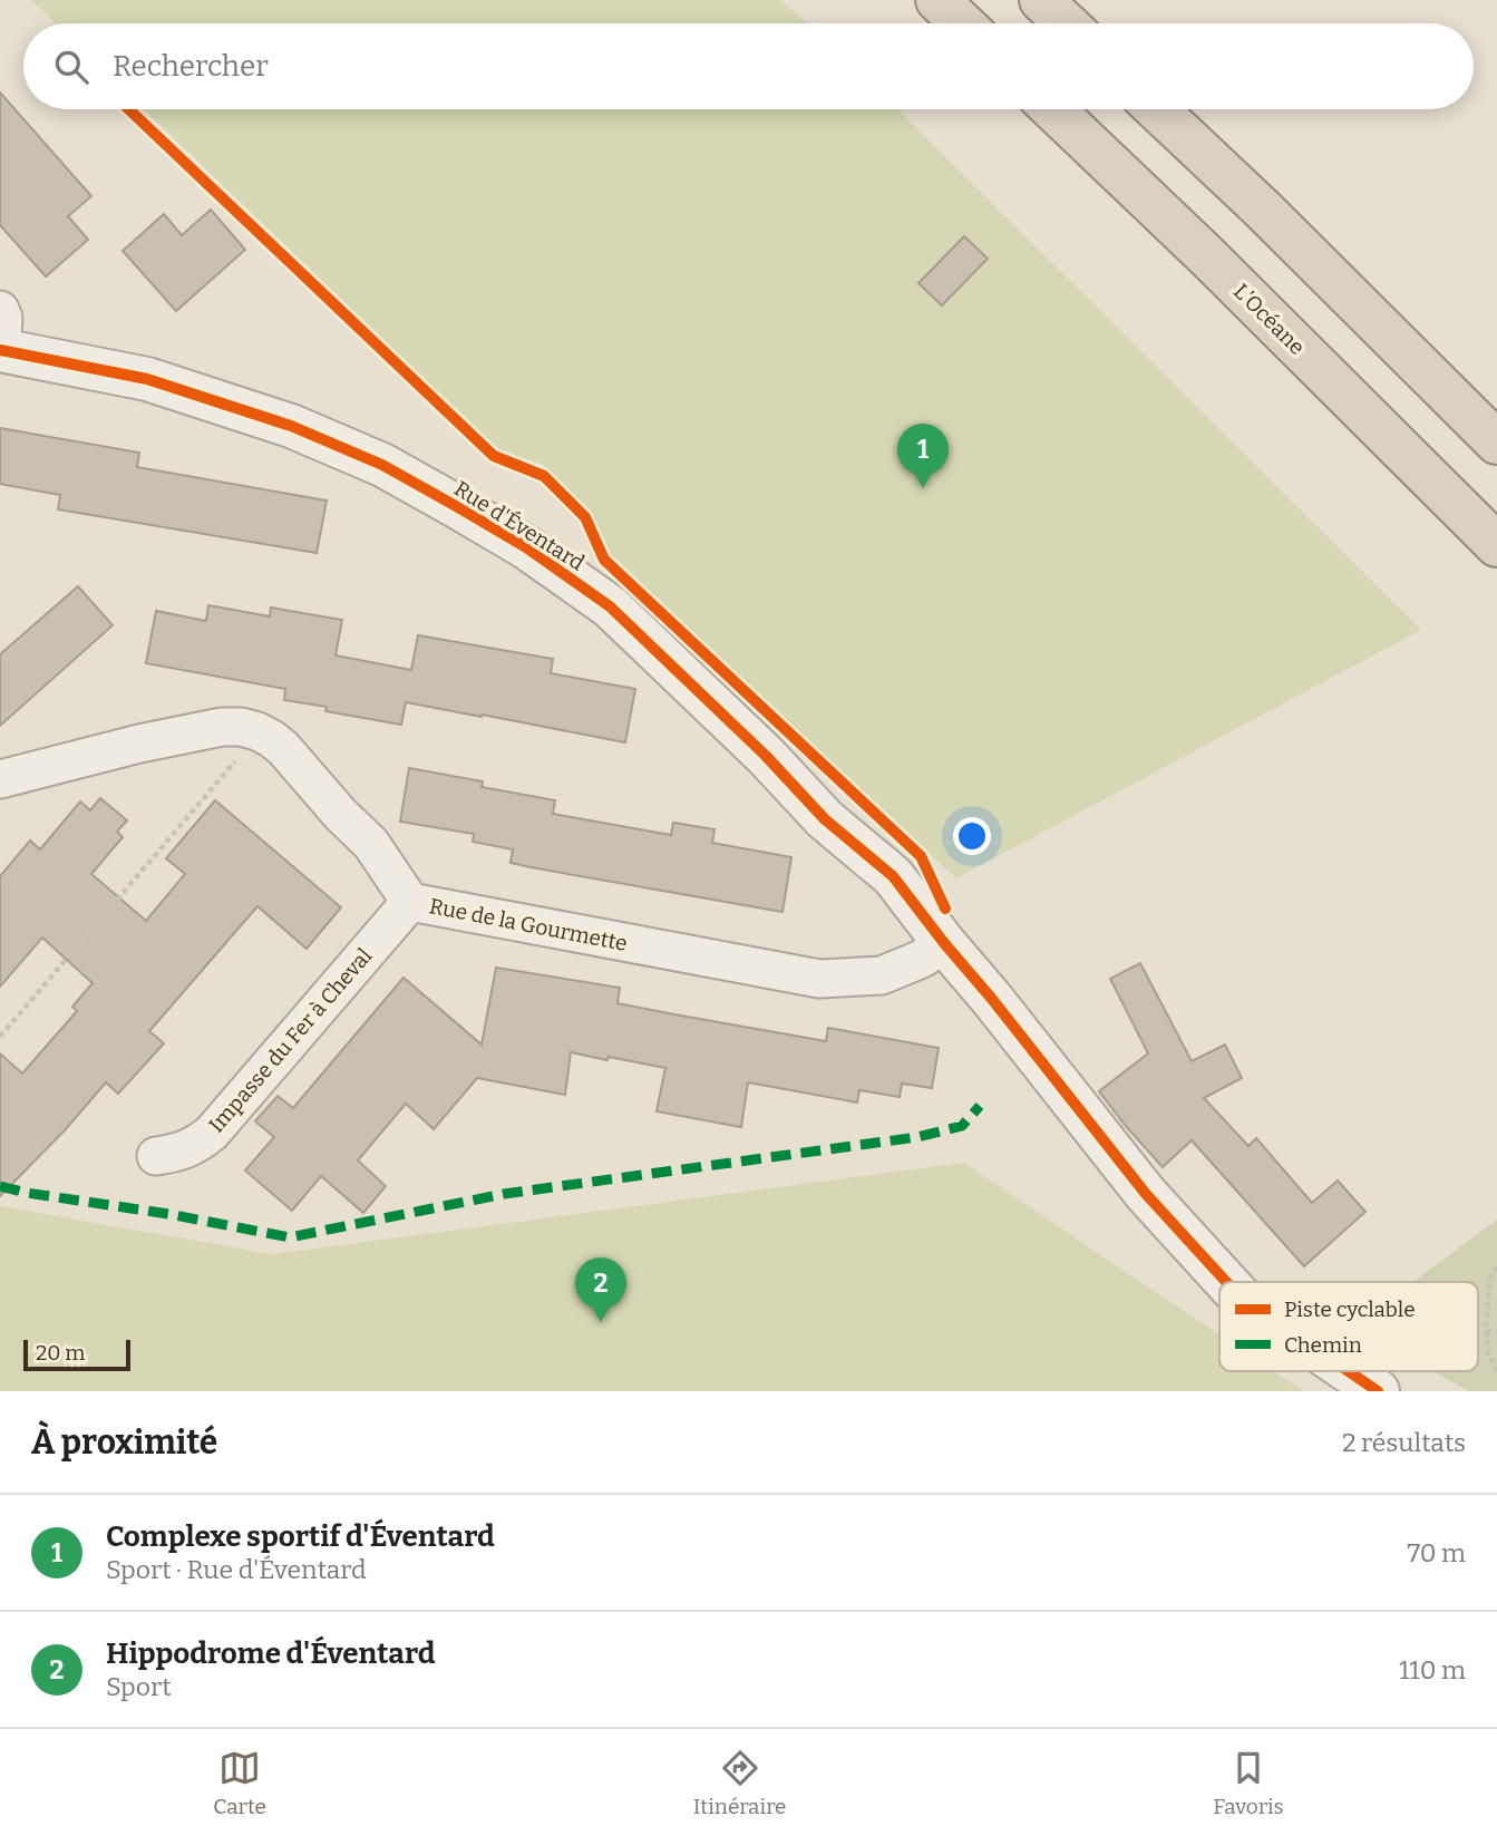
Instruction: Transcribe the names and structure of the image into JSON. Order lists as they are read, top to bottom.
{
  "streets": {
    "highway": ["L’Océane"],
    "street": ["Rue d'Éventard", "Rue de la Gourmette", "Impasse du Fer à Cheval"]
  },
  "crossings": [
    ["Rue d'Éventard", "Rue de la Gourmette"],
    ["Rue de la Gourmette", "Impasse du Fer à Cheval"]
  ],
  "legend": ["Piste cyclable", "Chemin"],
  "scale_bar": "20 m",
  "page": {
    "search": "Rechercher",
    "pins": ["1", "2"],
    "scale": "20 m",
    "heading": ["À proximité", "2 résultats"],
    "list": [
      {
        "mark": "1",
        "name": "Complexe sportif d'Éventard",
        "note": "Sport · Rue d'Éventard",
        "value": "70 m"
      },
      {
        "mark": "2",
        "name": "Hippodrome d'Éventard",
        "note": "Sport",
        "value": "110 m"
      }
    ],
    "nav": ["Carte", "Itinéraire", "Favoris"]
  }
}
